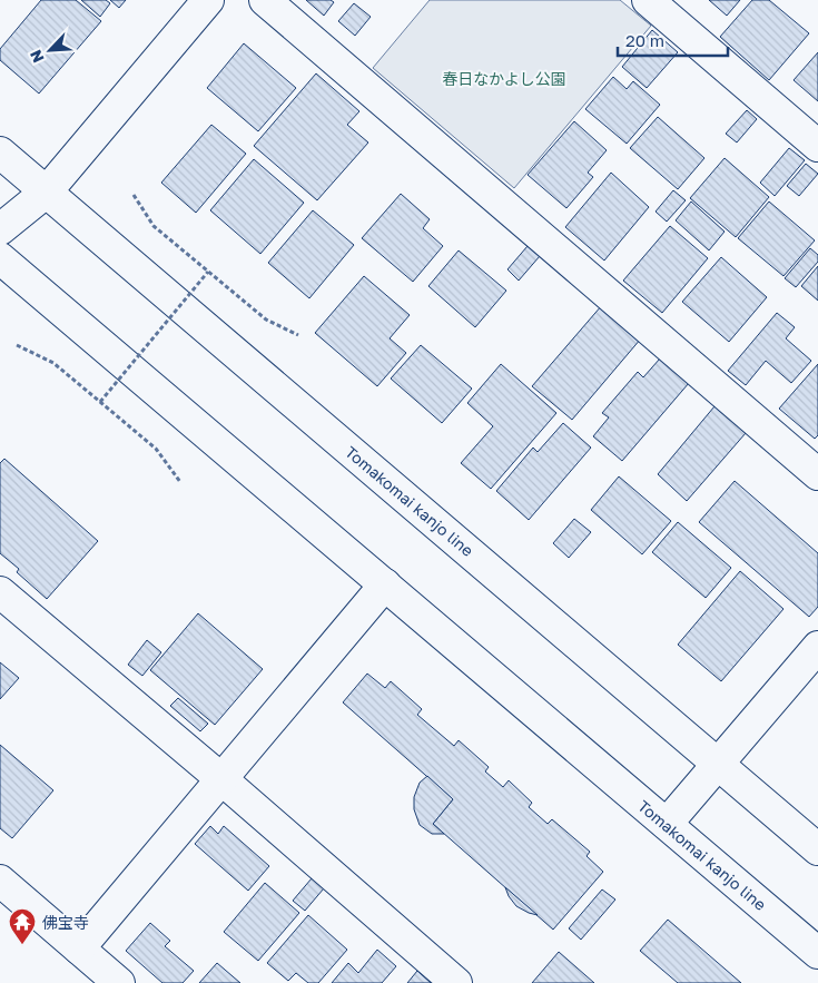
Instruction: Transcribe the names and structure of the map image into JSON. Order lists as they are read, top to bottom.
{
  "streets": {
    "street": ["Tomakomai kanjo line"]
  },
  "parks": ["春日なかよし公園"],
  "places": {
    "temple": ["佛宝寺"]
  },
  "scale_bar": "20 m",
  "north": "bottom left"
}
